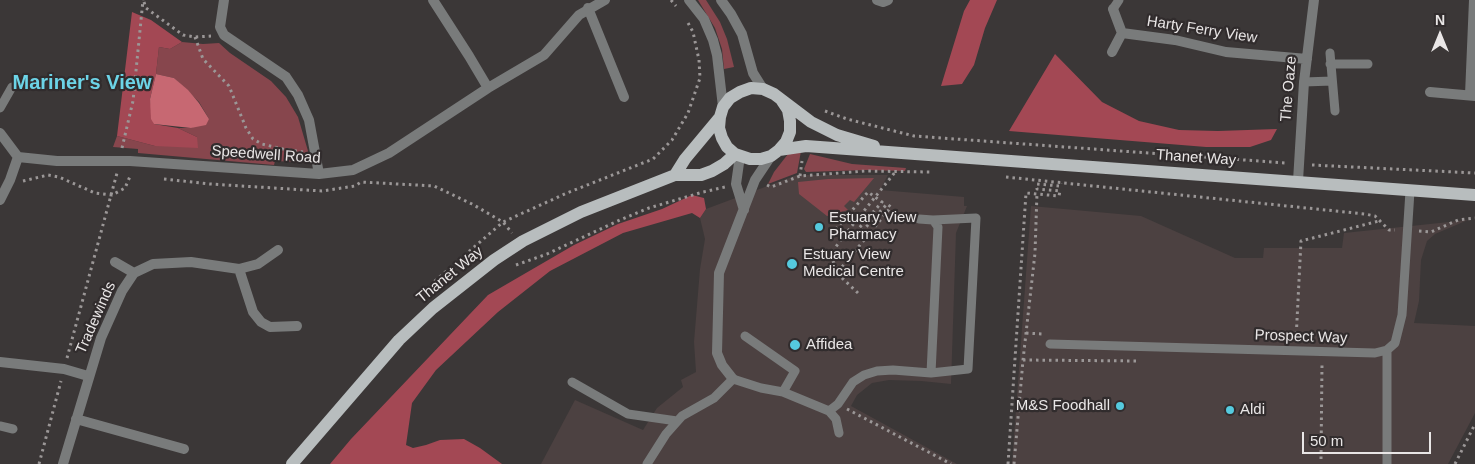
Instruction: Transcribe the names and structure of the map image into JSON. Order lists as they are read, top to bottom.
{
  "streets": {
    "main road": ["Thanet Way"],
    "street": [
      "Harty Ferry View",
      "The Oaze",
      "Speedwell Road",
      "Tradewinds"
    ],
    "lane": ["Prospect Way"]
  },
  "crossings": [
    ["Harty Ferry View", "The Oaze"],
    ["The Oaze", "Thanet Way"]
  ],
  "districts": ["Mariner's View"],
  "places": [
    "Estuary View Pharmacy",
    "Estuary View Medical Centre",
    "Affidea",
    "M&S Foodhall",
    "Aldi"
  ],
  "scale_bar": "50 m",
  "north": "top"
}
